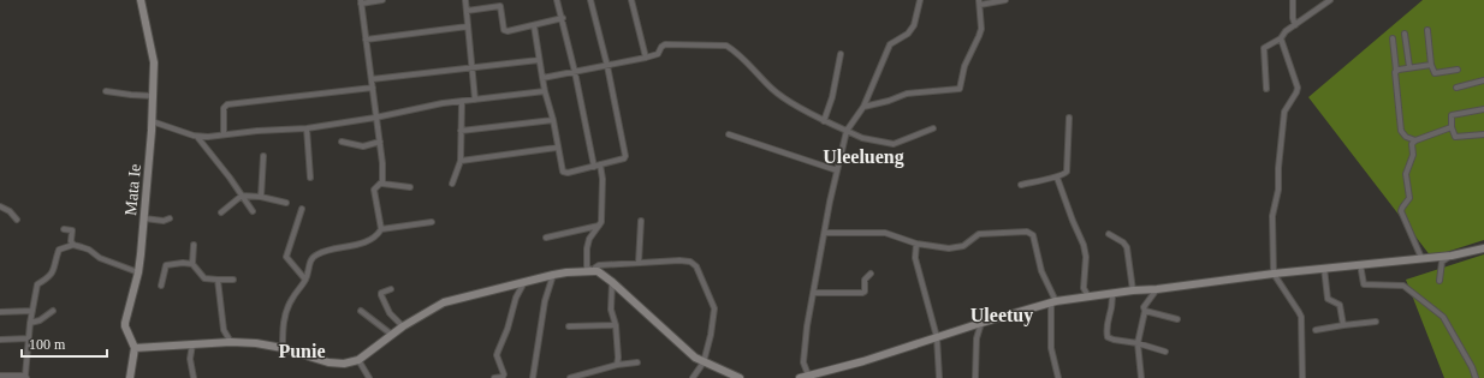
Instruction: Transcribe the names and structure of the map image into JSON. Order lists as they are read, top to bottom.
{
  "streets": {
    "street": ["Mata Ie"]
  },
  "districts": ["Uleelueng", "Uleetuy", "Punie"],
  "scale_bar": "100 m"
}
